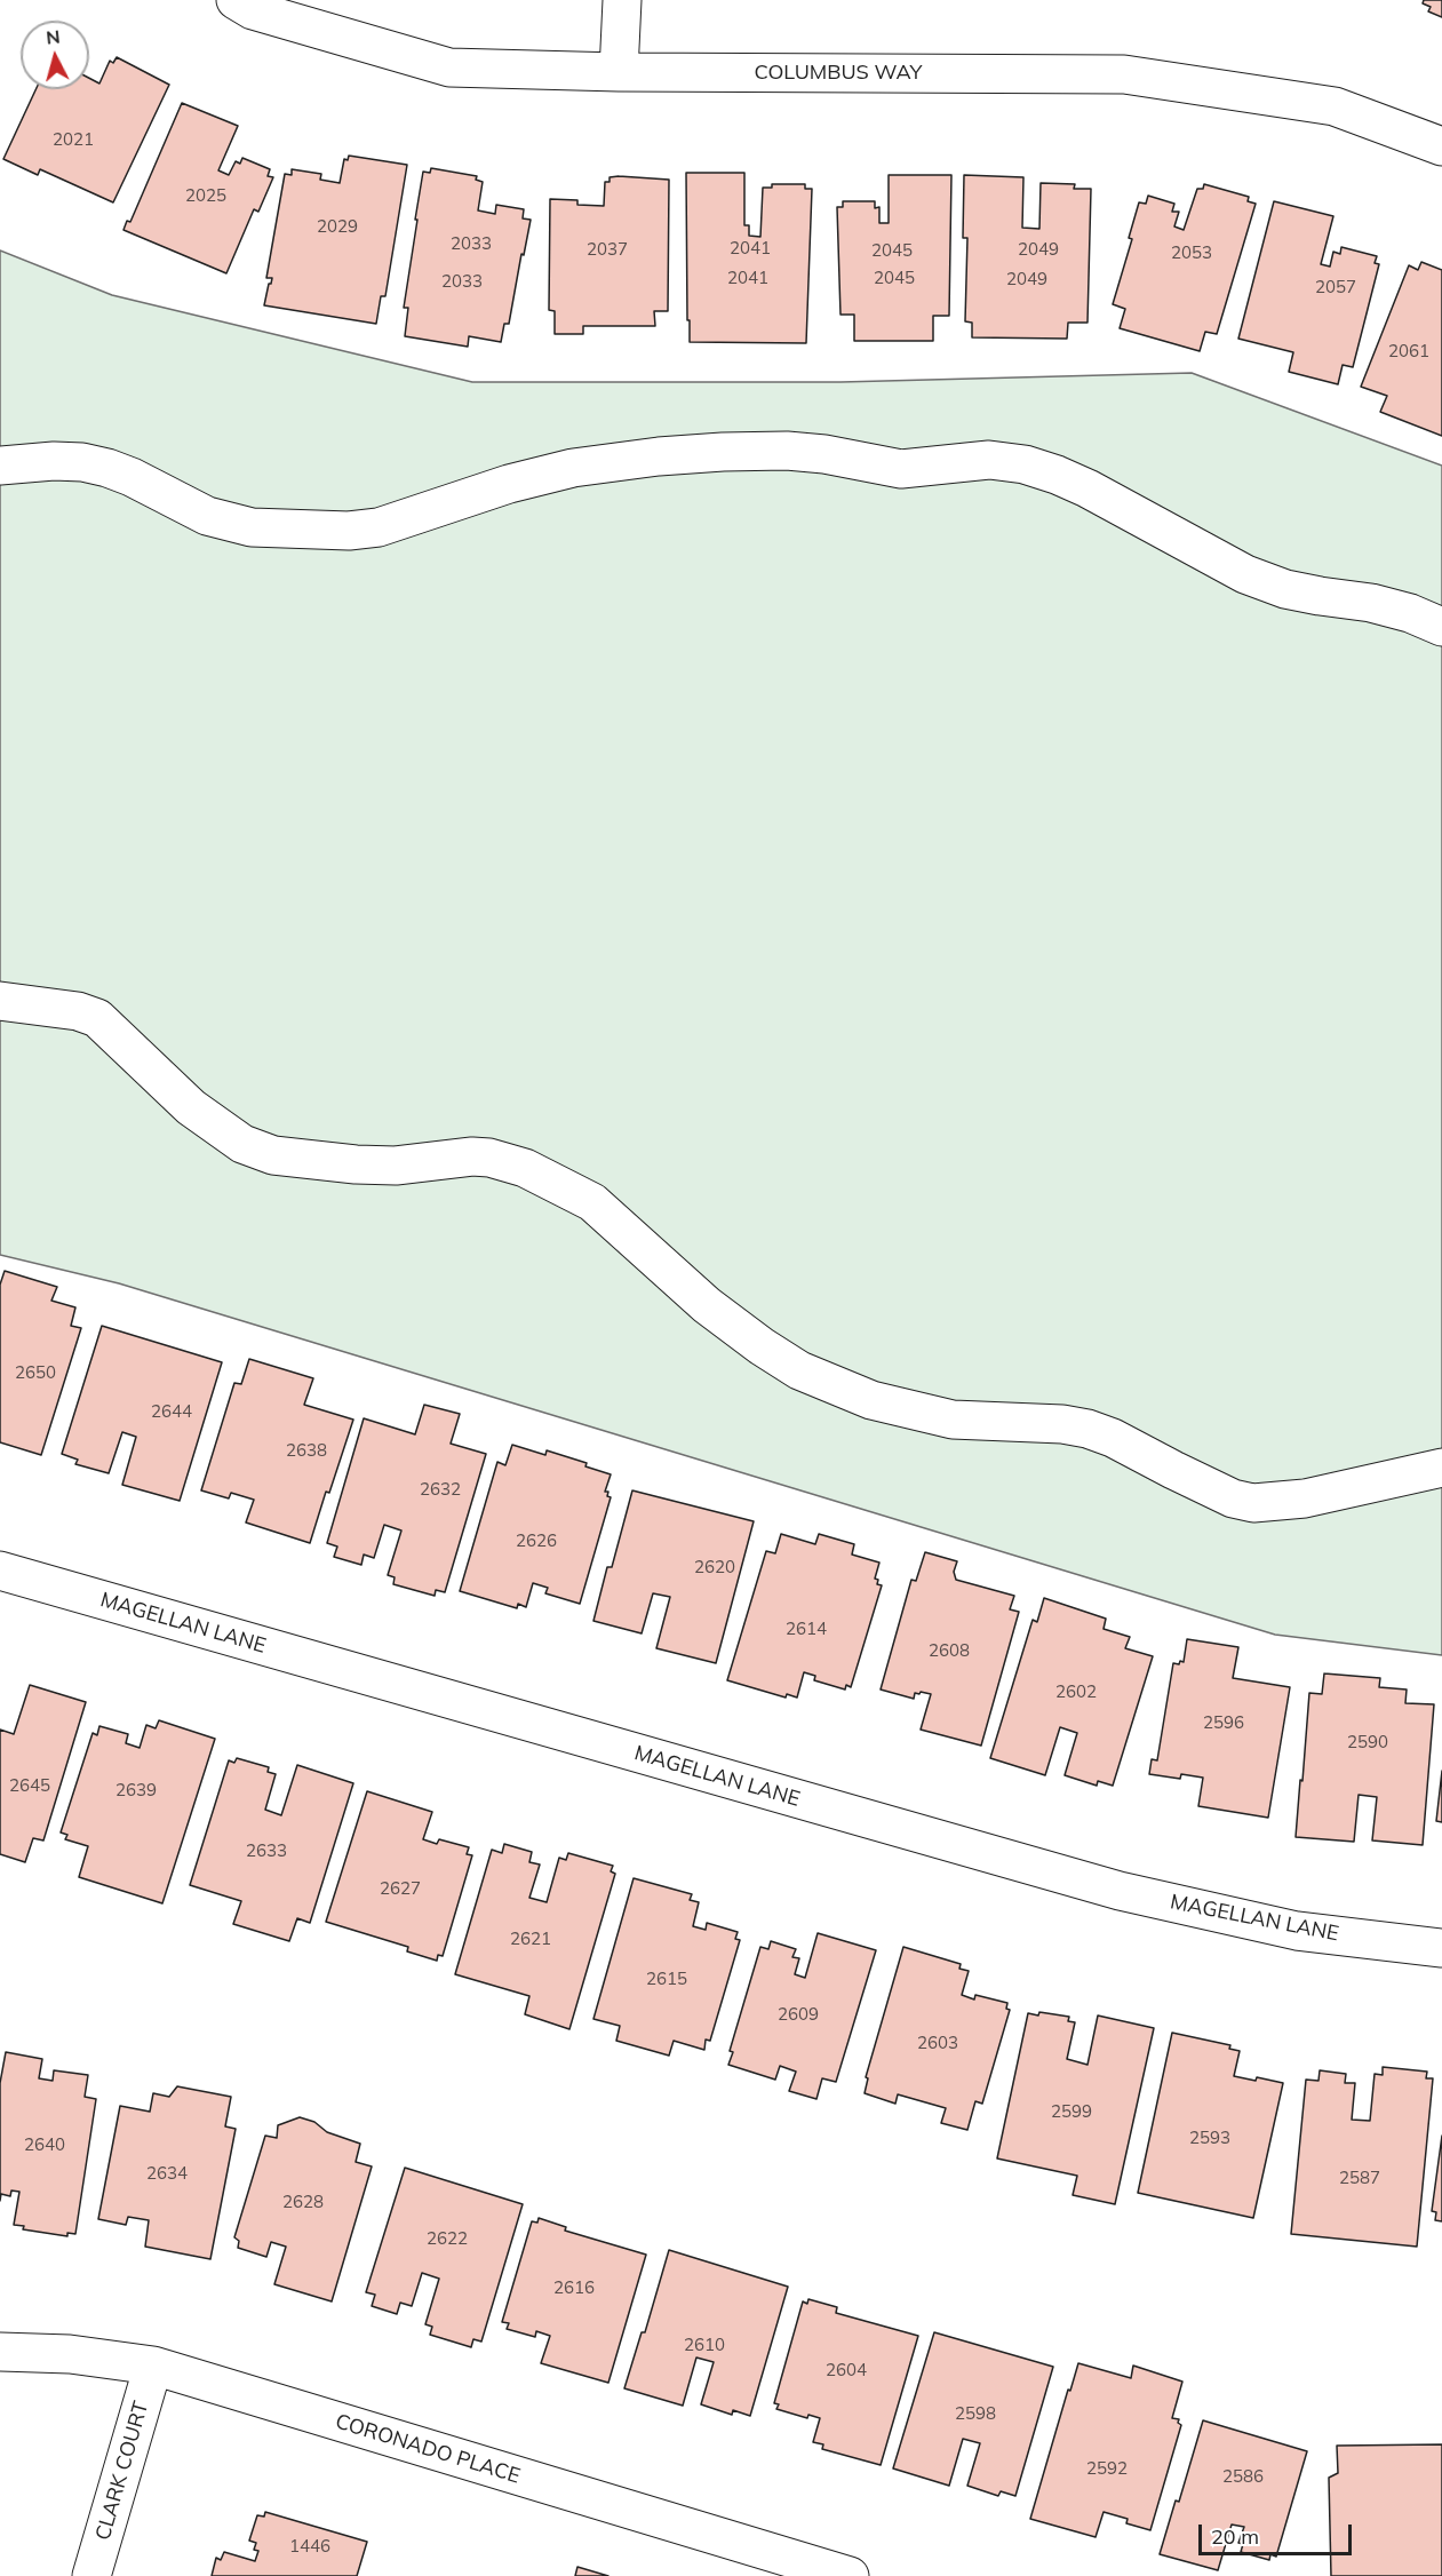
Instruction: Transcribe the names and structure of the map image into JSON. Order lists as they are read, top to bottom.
{
  "streets": {
    "street": [
      "COLUMBUS WAY",
      "MAGELLAN LANE",
      "CORONADO PLACE",
      "CLARK COURT"
    ]
  },
  "crossings": [
    ["CORONADO PLACE", "CLARK COURT"]
  ],
  "house_numbers": [
    "2021",
    "2025",
    "2029",
    "2033",
    "2041",
    "2037",
    "2049",
    "2045",
    "2053",
    "2041",
    "2045",
    "2049",
    "2033",
    "2057",
    "2061",
    "2650",
    "2644",
    "2638",
    "2632",
    "2626",
    "2620",
    "2614",
    "2608",
    "2602",
    "2596",
    "2590",
    "2645",
    "2639",
    "2633",
    "2627",
    "2621",
    "2615",
    "2609",
    "2603",
    "2599",
    "2593",
    "2640",
    "2634",
    "2587",
    "2628",
    "2622",
    "2616",
    "2610",
    "2604",
    "2598",
    "2592",
    "2586",
    "1446"
  ],
  "scale_bar": "20 m",
  "north": "top"
}
